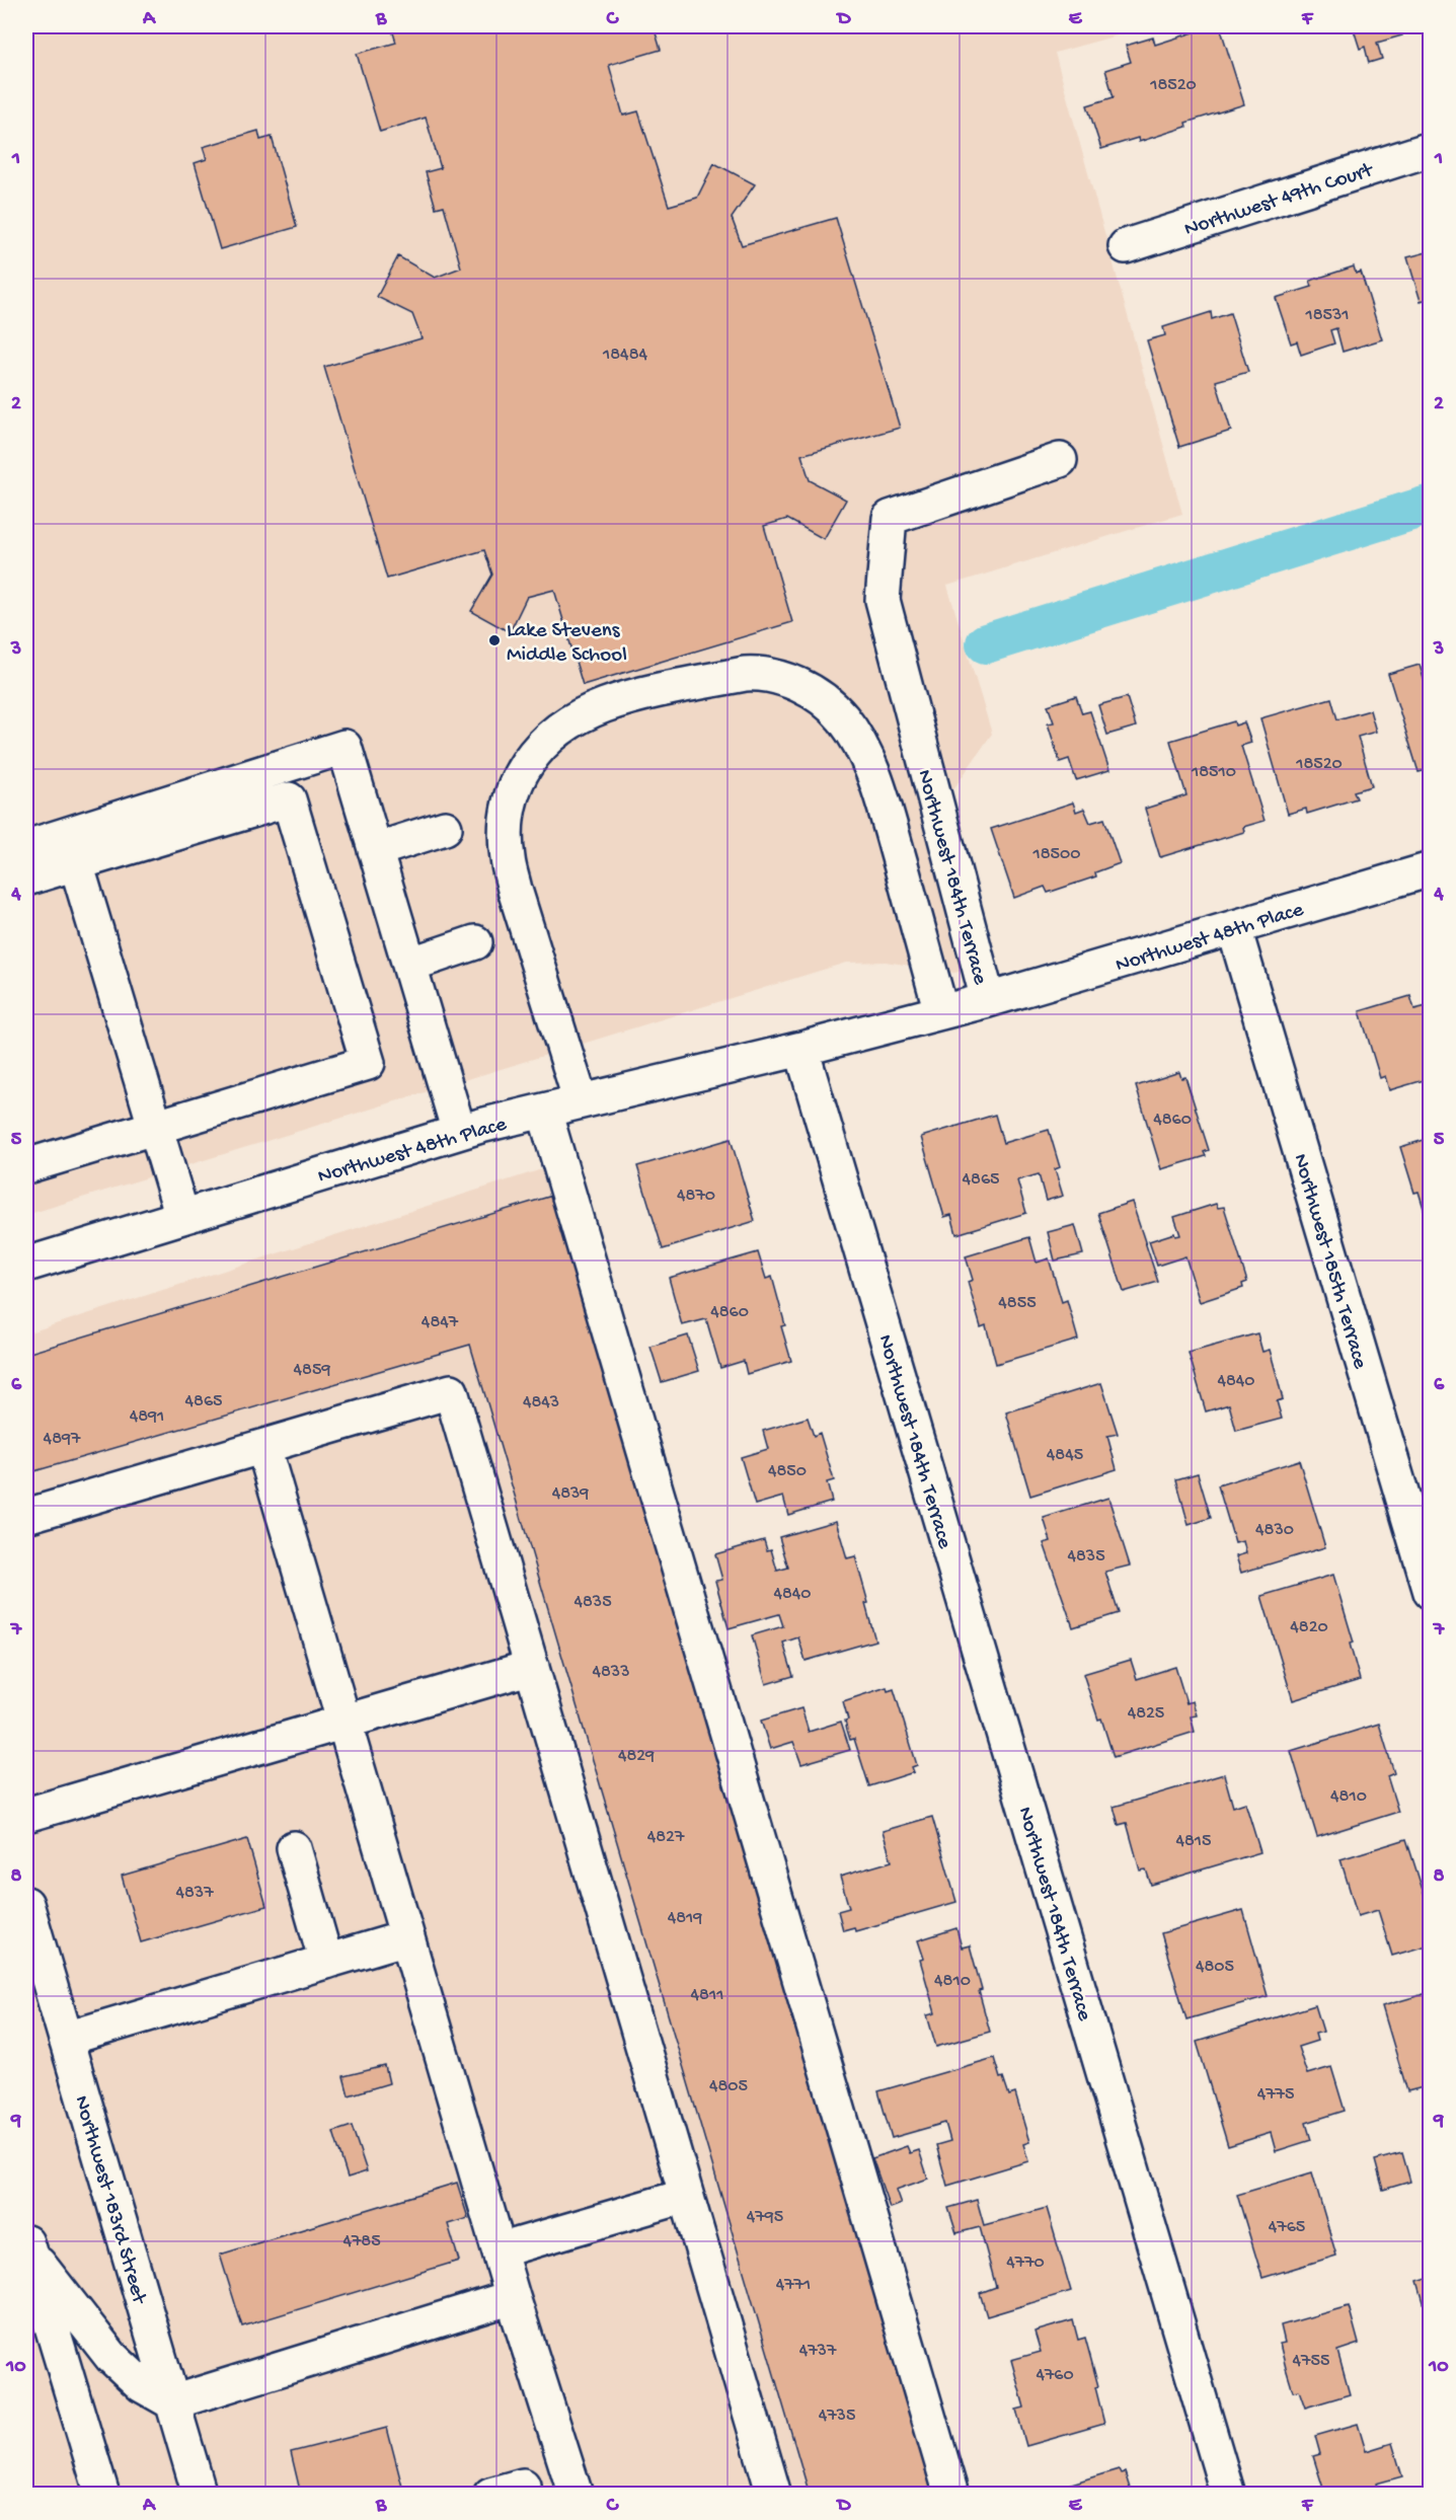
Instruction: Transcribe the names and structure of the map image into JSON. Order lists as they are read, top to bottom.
{
  "streets": {
    "street": [
      "Northwest 49th Court",
      "Northwest 184th Terrace",
      "Northwest 48th Place",
      "Northwest 185th Terrace",
      "Northwest 183rd Street"
    ]
  },
  "crossings": [
    ["Northwest 184th Terrace", "Northwest 48th Place"],
    ["Northwest 48th Place", "Northwest 185th Terrace"]
  ],
  "places": ["Lake Stevens Middle School"],
  "house_numbers": [
    "18520",
    "18531",
    "18484",
    "18520",
    "18510",
    "18500",
    "4860",
    "4865",
    "4870",
    "4855",
    "4860",
    "4847",
    "4859",
    "4840",
    "4865",
    "4843",
    "4891",
    "4897",
    "4845",
    "4850",
    "4839",
    "4830",
    "4835",
    "4840",
    "4835",
    "4820",
    "4833",
    "4825",
    "4829",
    "4810",
    "4827",
    "4815",
    "4837",
    "4819",
    "4805",
    "4810",
    "4811",
    "4805",
    "4775",
    "4795",
    "4765",
    "4785",
    "4770",
    "4771",
    "4737",
    "4755",
    "4760",
    "4735"
  ],
  "grid": {
    "columns": [
      "A",
      "B",
      "C",
      "D",
      "E",
      "F"
    ],
    "rows": [
      "1",
      "2",
      "3",
      "4",
      "5",
      "6",
      "7",
      "8",
      "9",
      "10"
    ]
  }
}
